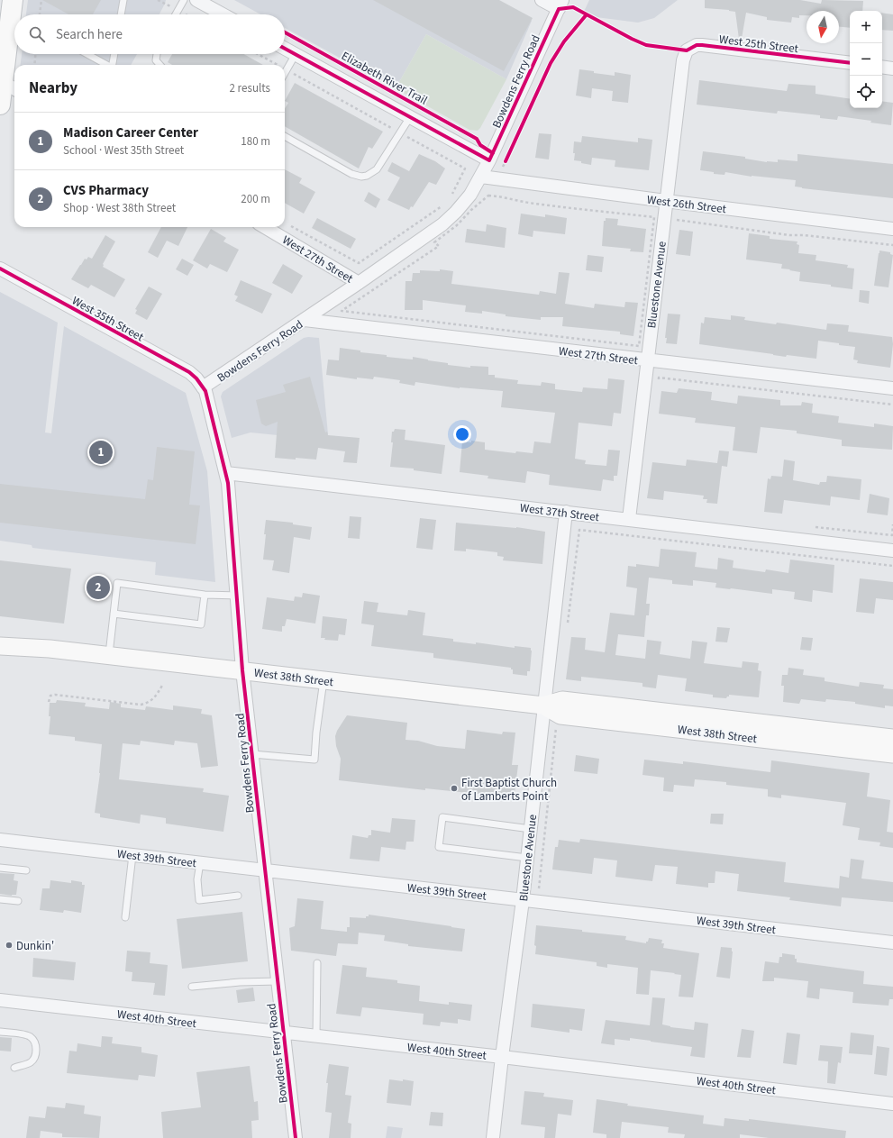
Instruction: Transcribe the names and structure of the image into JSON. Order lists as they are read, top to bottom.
{
  "streets": {
    "street": [
      "West 25th Street",
      "Bowdens Ferry Road",
      "West 26th Street",
      "West 27th Street",
      "Bluestone Avenue",
      "West 35th Street",
      "West 37th Street",
      "West 38th Street",
      "West 39th Street",
      "West 40th Street"
    ],
    "cycle path": ["Elizabeth River Trail"]
  },
  "crossings": [
    ["West 25th Street", "Bluestone Avenue"],
    ["Bowdens Ferry Road", "West 26th Street"],
    ["Bowdens Ferry Road", "West 27th Street"],
    ["Bowdens Ferry Road", "West 35th Street"],
    ["Bowdens Ferry Road", "West 37th Street"],
    ["Bowdens Ferry Road", "West 38th Street"],
    ["Bowdens Ferry Road", "West 39th Street"],
    ["Bowdens Ferry Road", "West 40th Street"],
    ["West 26th Street", "Bluestone Avenue"],
    ["West 27th Street", "Bluestone Avenue"],
    ["Bluestone Avenue", "West 37th Street"],
    ["Bluestone Avenue", "West 38th Street"],
    ["Bluestone Avenue", "West 39th Street"],
    ["Bluestone Avenue", "West 40th Street"]
  ],
  "places": ["First Baptist Church of Lamberts Point", "Dunkin'"],
  "north": "bottom",
  "page": {
    "map_buttons": ["+", "−"],
    "search": "Search here",
    "heading": ["Nearby", "2 results"],
    "list": [
      {
        "mark": "1",
        "name": "Madison Career Center",
        "note": "School · West 35th Street",
        "value": "180 m"
      },
      {
        "mark": "2",
        "name": "CVS Pharmacy",
        "note": "Shop · West 38th Street",
        "value": "200 m"
      }
    ],
    "pins": ["1", "2"]
  }
}
